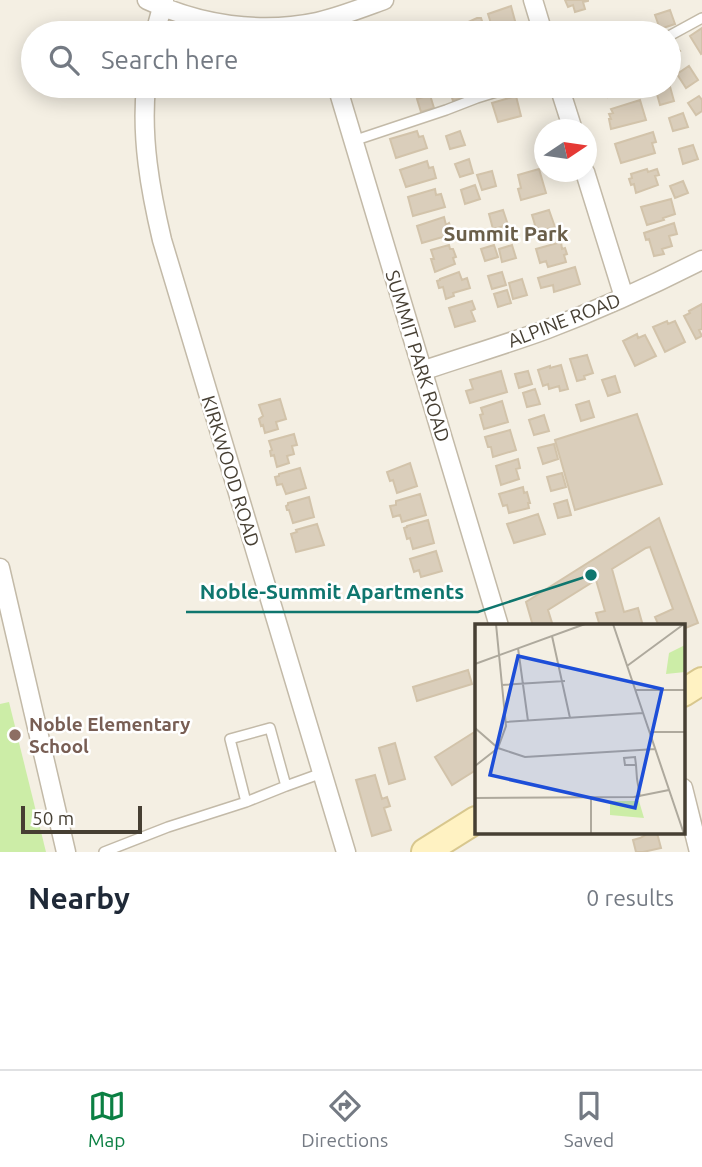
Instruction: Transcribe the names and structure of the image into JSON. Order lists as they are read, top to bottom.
{
  "streets": {
    "street": ["ALPINE ROAD", "SUMMIT PARK ROAD", "KIRKWOOD ROAD"]
  },
  "crossings": [
    ["ALPINE ROAD", "SUMMIT PARK ROAD"]
  ],
  "districts": ["Summit Park"],
  "places": ["Noble-Summit Apartments", "Noble Elementary School"],
  "scale_bar": "50 m",
  "north": "right",
  "page": {
    "search": "Search here",
    "scale": "50 m",
    "heading": ["Nearby", "0 results"],
    "nav": ["Map", "Directions", "Saved"]
  }
}
